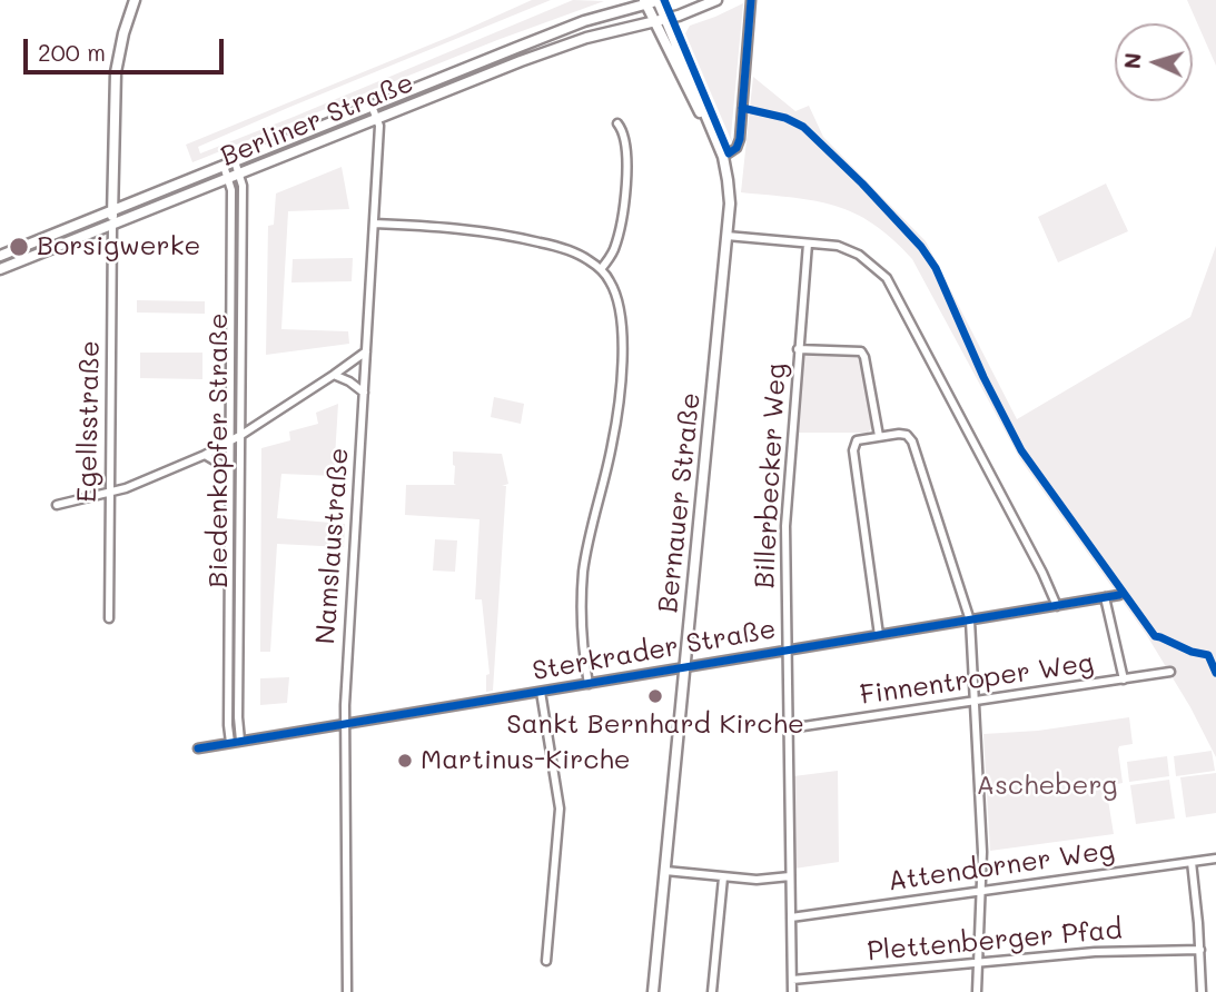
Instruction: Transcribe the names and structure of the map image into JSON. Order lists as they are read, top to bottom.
{
  "streets": {
    "main road": ["Berliner Straße", "Bernauer Straße"],
    "street": [
      "Egellsstraße",
      "Biedenkopfer Straße",
      "Billerbecker Weg",
      "Namslaustraße",
      "Sterkrader Straße",
      "Finnentroper Weg",
      "Attendorner Weg",
      "Plettenberger Pfad"
    ]
  },
  "crossings": [
    ["Berliner Straße", "Egellsstraße"],
    ["Berliner Straße", "Biedenkopfer Straße"],
    ["Berliner Straße", "Bernauer Straße"],
    ["Berliner Straße", "Namslaustraße"],
    ["Biedenkopfer Straße", "Sterkrader Straße"],
    ["Billerbecker Weg", "Sterkrader Straße"],
    ["Billerbecker Weg", "Finnentroper Weg"],
    ["Billerbecker Weg", "Attendorner Weg"],
    ["Billerbecker Weg", "Plettenberger Pfad"],
    ["Bernauer Straße", "Sterkrader Straße"],
    ["Namslaustraße", "Sterkrader Straße"]
  ],
  "parks": ["Ascheberg"],
  "places": ["Borsigwerke", "Sankt Bernhard Kirche", "Martinus-Kirche"],
  "scale_bar": "200 m",
  "north": "left"
}
